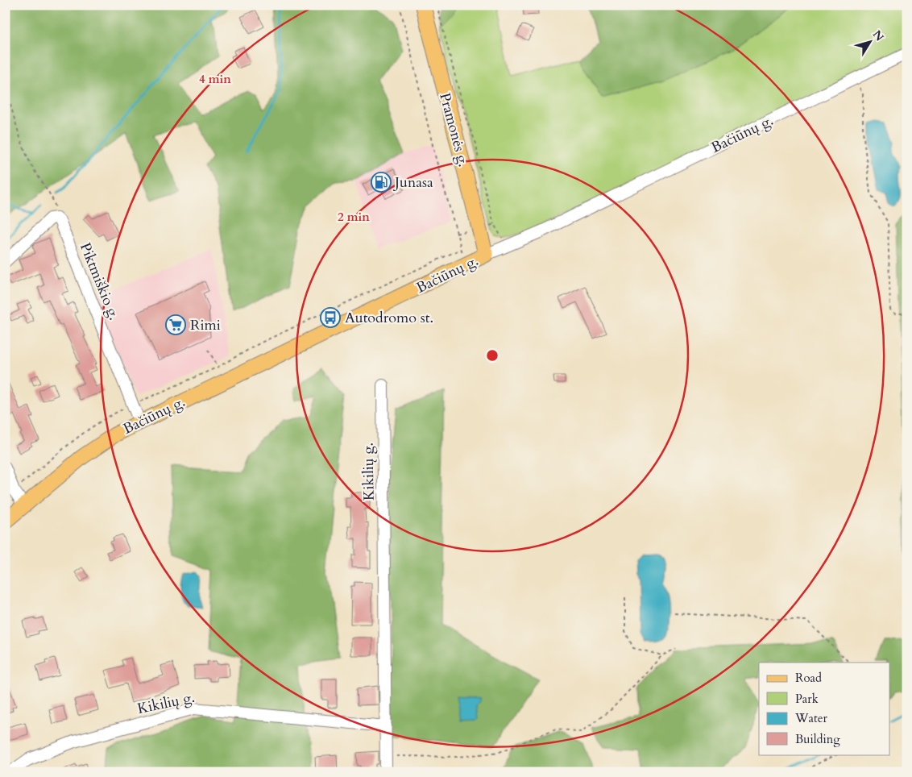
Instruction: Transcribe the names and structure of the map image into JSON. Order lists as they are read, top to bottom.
{
  "streets": {
    "main road": ["Pramonės g.", "Bačiūnų g."],
    "street": ["Piktmiškio g.", "Kikilių g."]
  },
  "crossings": [
    ["Pramonės g.", "Bačiūnų g."],
    ["Bačiūnų g.", "Piktmiškio g."]
  ],
  "places": {
    "fuel station": ["Junasa"],
    "bus stop": ["Autodromo st."],
    "supermarket": ["Rimi"]
  },
  "legend": [
    "Road",
    "Park",
    "Water",
    "Building"
  ],
  "north": "top right",
  "rings": ["4 min", "2 min"]
}
